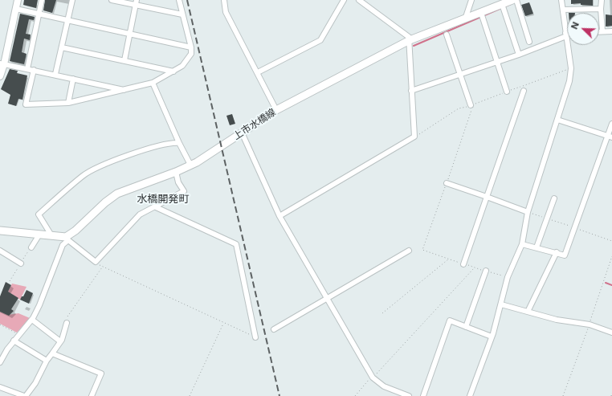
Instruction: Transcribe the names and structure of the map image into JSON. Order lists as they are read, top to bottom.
{
  "streets": {
    "main road": ["上市水橋線"]
  },
  "districts": ["水橋開発町"],
  "north": "top left"
}
